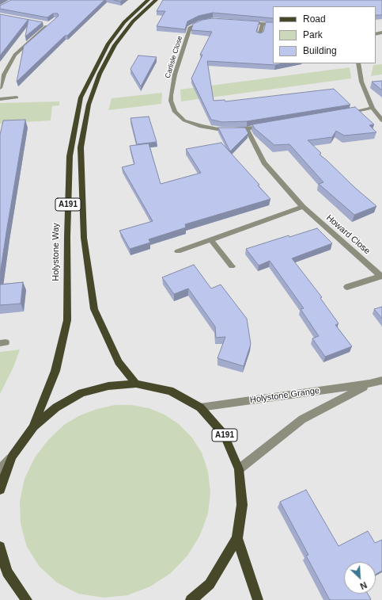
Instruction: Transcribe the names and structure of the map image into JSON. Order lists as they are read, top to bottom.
{
  "streets": {
    "main road": ["A191", "Holystone Way"],
    "street": ["Carlisle Close", "Howard Close", "Holystone Grange"]
  },
  "crossings": [
    ["Carlisle Close", "Howard Close"],
    ["A191", "Holystone Way"],
    ["Holystone Way", "Holystone Grange"]
  ],
  "legend": ["Road", "Park", "Building"],
  "north": "bottom right"
}
